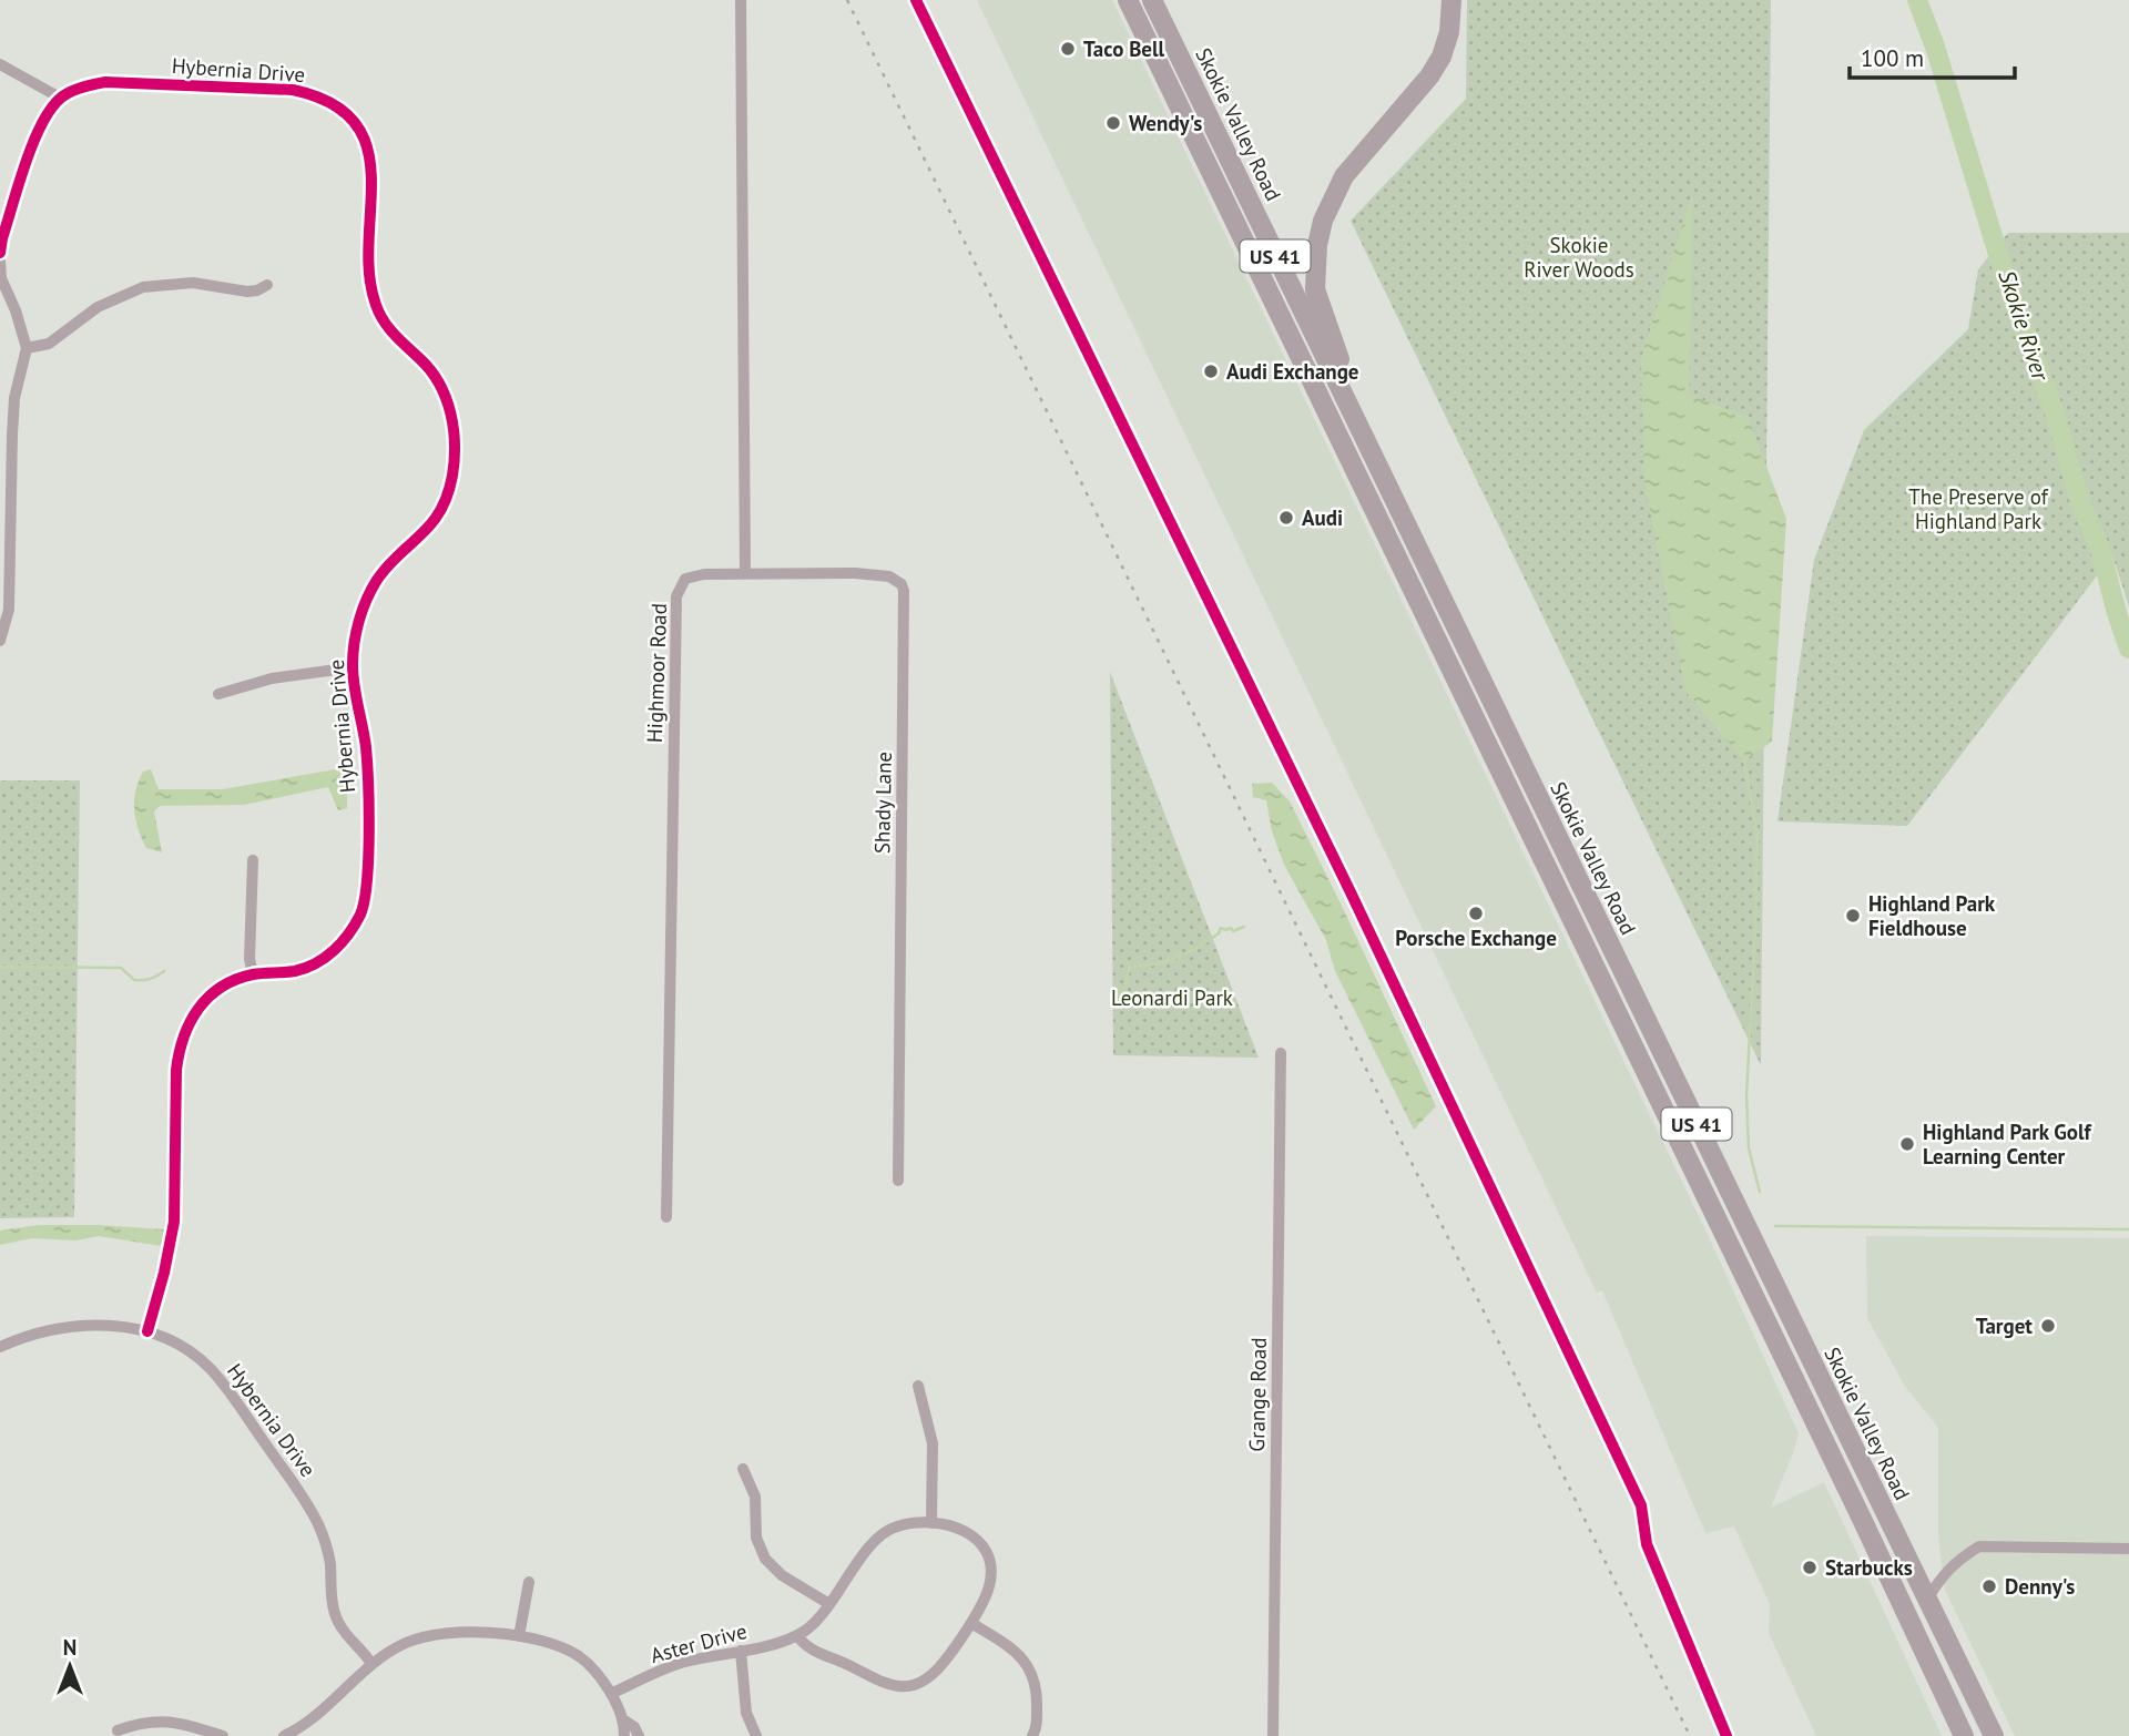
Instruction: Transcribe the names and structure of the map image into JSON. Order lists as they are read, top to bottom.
{
  "streets": {
    "highway": ["Skokie Valley Road", "US 41"],
    "street": [
      "Hybernia Drive",
      "Highmoor Road",
      "Shady Lane",
      "Grange Road",
      "Aster Drive"
    ]
  },
  "crossings": [
    ["Highmoor Road", "Shady Lane"]
  ],
  "water": ["Skokie River"],
  "parks": ["Skokie River Woods", "The Preserve of Highland Park", "Leonardi Park"],
  "places": [
    "Taco Bell",
    "Wendy's",
    "Audi Exchange",
    "Audi",
    "Porsche Exchange",
    "Highland Park Fieldhouse",
    "Highland Park Golf Learning Center",
    "Target",
    "Starbucks",
    "Denny's"
  ],
  "scale_bar": "100 m",
  "north": "top"
}
